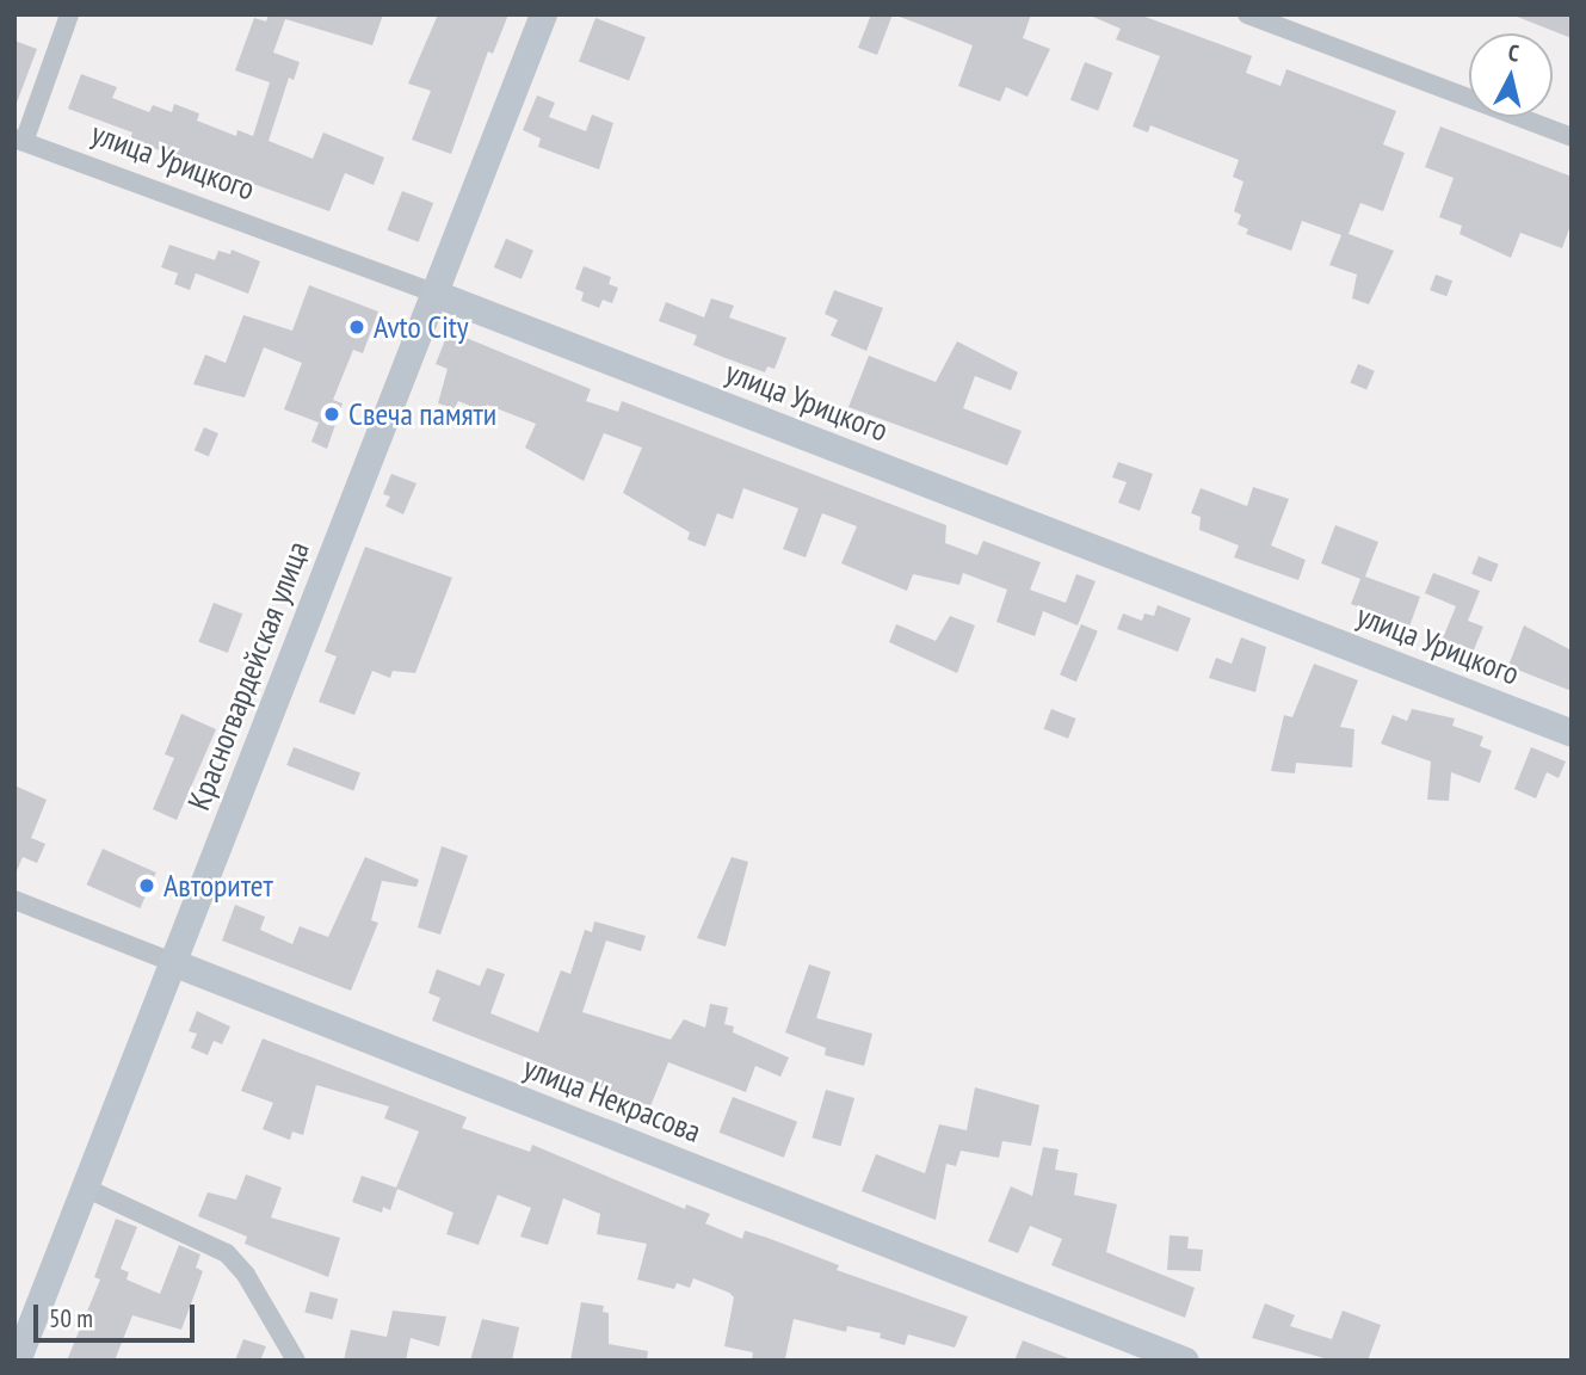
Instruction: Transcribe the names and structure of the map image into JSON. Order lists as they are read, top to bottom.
{
  "streets": {
    "street": ["улица Урицкого", "Красногвардейская улица", "улица Некрасова"]
  },
  "crossings": [
    ["улица Урицкого", "Красногвардейская улица"],
    ["Красногвардейская улица", "улица Некрасова"]
  ],
  "places": ["Avto City", "Свеча памяти", "Авторитет"],
  "scale_bar": "50 m",
  "north": "top"
}
